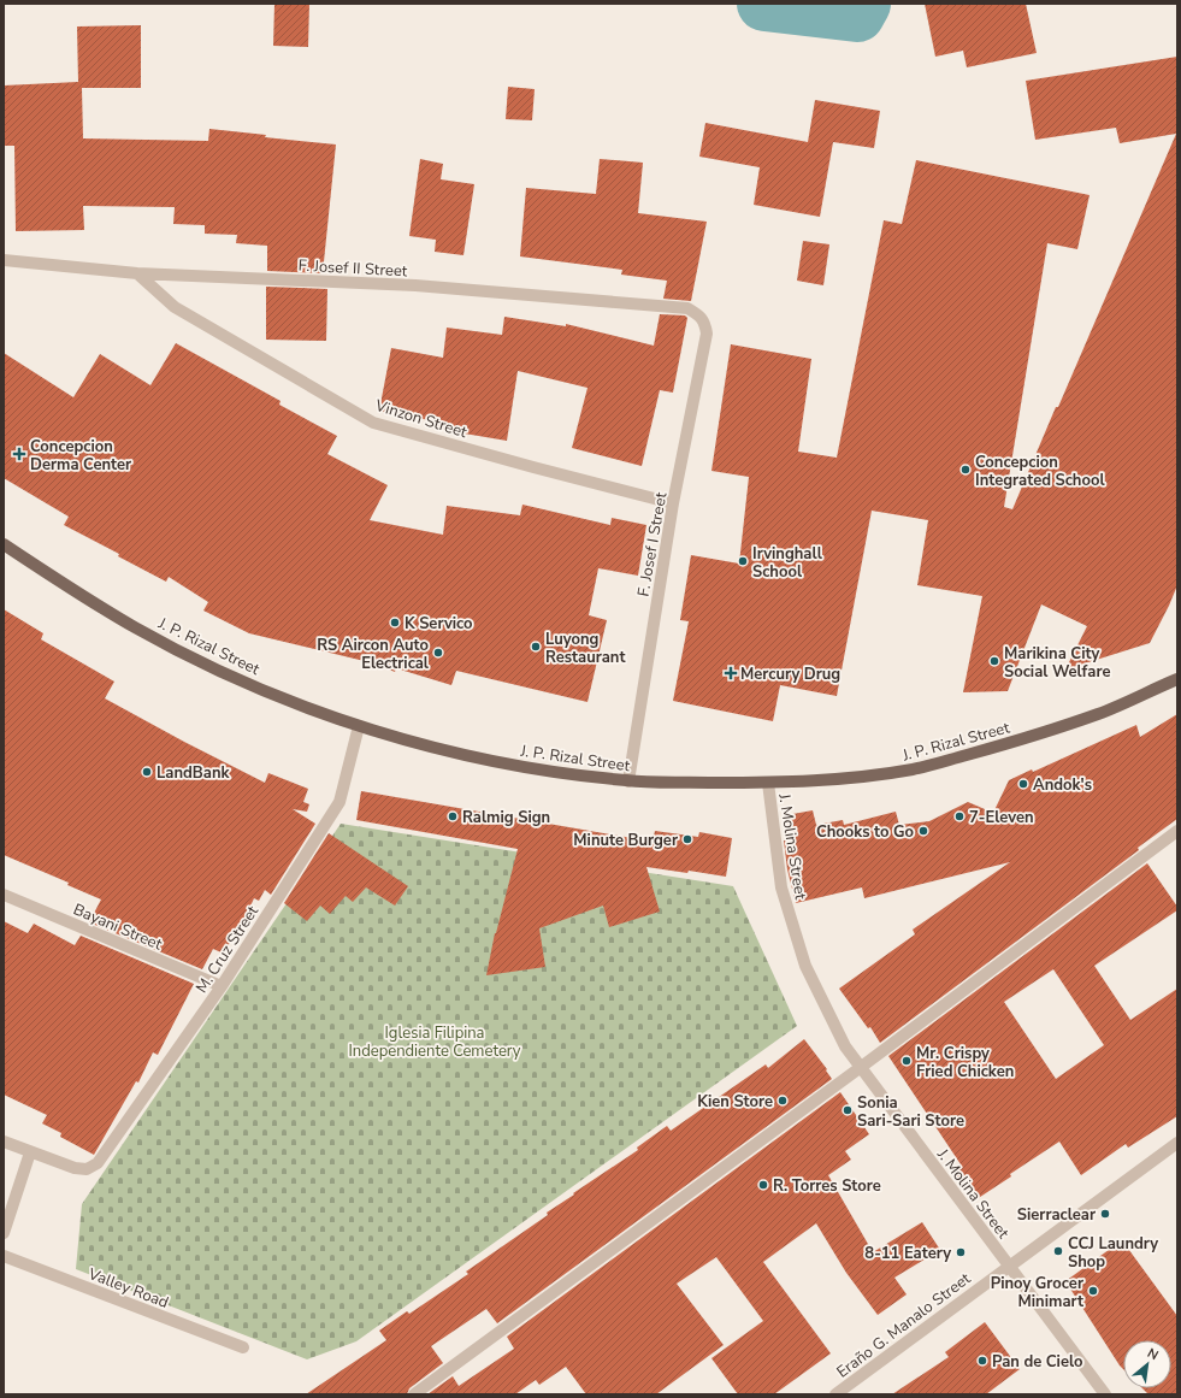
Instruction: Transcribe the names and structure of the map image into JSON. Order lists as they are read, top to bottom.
{
  "streets": {
    "main road": ["J. P. Rizal Street"],
    "street": [
      "F. Josef II Street",
      "Vinzon Street",
      "F. Josef I Street",
      "J. Molina Street",
      "Bayani Street",
      "M. Cruz Street",
      "Valley Road",
      "Eraño G. Manalo Street"
    ]
  },
  "crossings": [
    ["F. Josef II Street", "Vinzon Street"],
    ["F. Josef II Street", "F. Josef I Street"],
    ["Vinzon Street", "F. Josef I Street"],
    ["F. Josef I Street", "J. P. Rizal Street"],
    ["J. P. Rizal Street", "J. Molina Street"],
    ["J. P. Rizal Street", "M. Cruz Street"],
    ["J. Molina Street", "Eraño G. Manalo Street"],
    ["Bayani Street", "M. Cruz Street"]
  ],
  "parks": ["Iglesia Filipina Independiente Cemetery"],
  "places": {
    "health": ["Concepcion Derma Center", "Mercury Drug"],
    "other": [
      "Concepcion Integrated School",
      "Irvinghall School",
      "K Servico",
      "Luyong Restaurant",
      "RS Aircon Auto Electrical",
      "Marikina City Social Welfare",
      "LandBank",
      "Andok's",
      "Ralmig Sign",
      "7-Eleven",
      "Chooks to Go",
      "Minute Burger",
      "Mr. Crispy Fried Chicken",
      "Kien Store",
      "Sonia Sari-Sari Store",
      "R. Torres Store",
      "Sierraclear",
      "CCJ Laundry Shop",
      "8-11 Eatery",
      "Pinoy Grocer Minimart",
      "Pan de Cielo"
    ]
  },
  "north": "top right"
}
